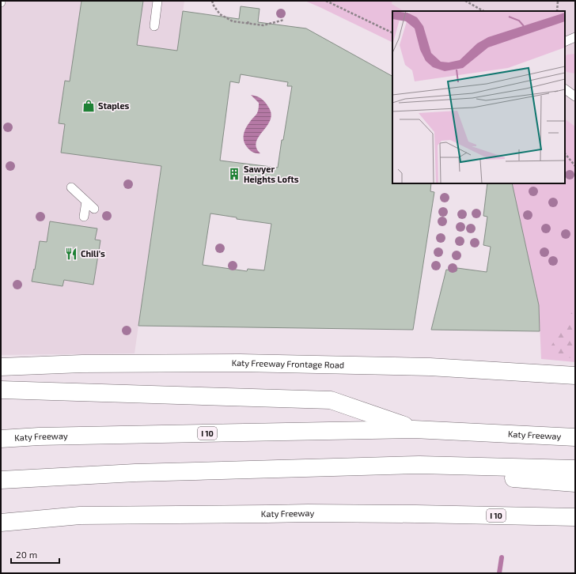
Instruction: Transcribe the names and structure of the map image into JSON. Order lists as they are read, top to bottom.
{
  "streets": {
    "main road": ["Katy Freeway Frontage Road", "I 10", "Katy Freeway"]
  },
  "places": {
    "shop": ["Staples"],
    "building": ["Sawyer Heights Lofts"],
    "restaurant": ["Chili's"]
  },
  "scale_bar": "20 m"
}
